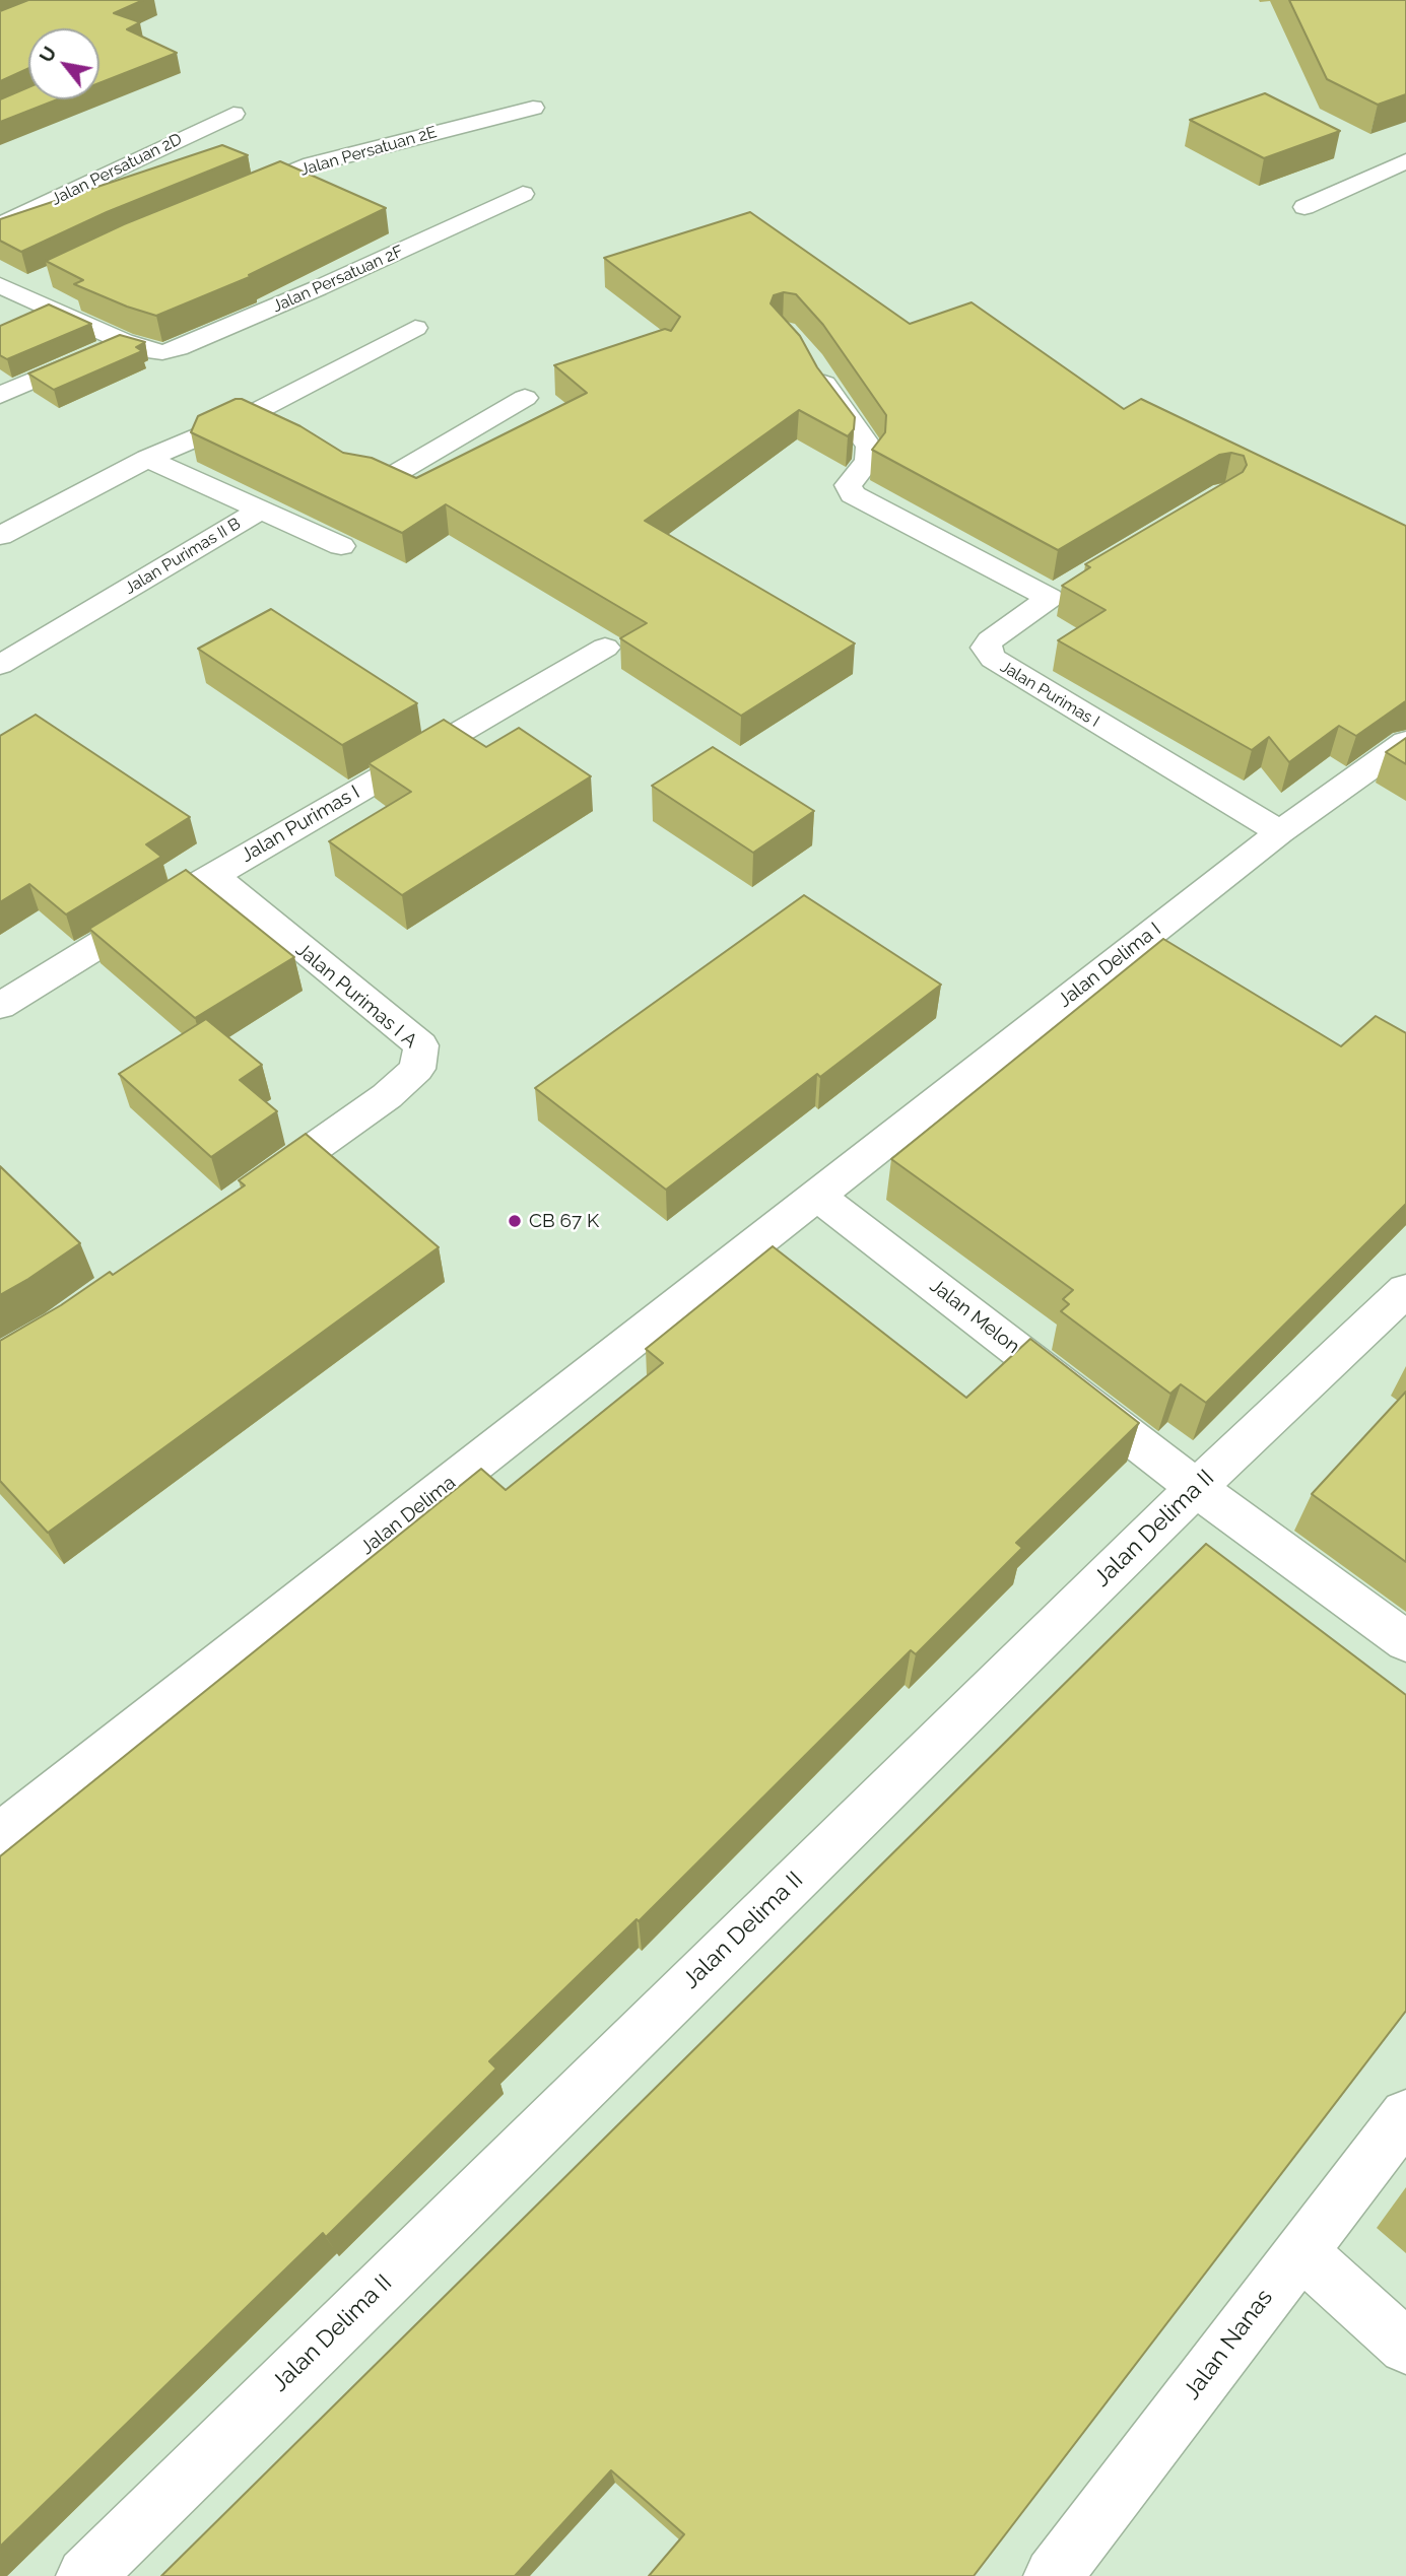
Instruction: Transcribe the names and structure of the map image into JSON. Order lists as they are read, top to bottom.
{
  "streets": {
    "street": [
      "Jalan Persatuan 2E",
      "Jalan Persatuan 2D",
      "Jalan Persatuan 2F",
      "Jalan Purimas II B",
      "Jalan Purimas I",
      "Jalan Delima I",
      "Jalan Purimas I A",
      "Jalan Melon",
      "Jalan Delima",
      "Jalan Delima II",
      "Jalan Nanas"
    ]
  },
  "crossings": [
    ["Jalan Purimas I", "Jalan Delima I"],
    ["Jalan Purimas I", "Jalan Purimas I A"],
    ["Jalan Delima I", "Jalan Melon"],
    ["Jalan Delima I", "Jalan Delima"],
    ["Jalan Melon", "Jalan Delima"],
    ["Jalan Melon", "Jalan Delima II"]
  ],
  "places": ["CB 67 K"],
  "north": "top left"
}
